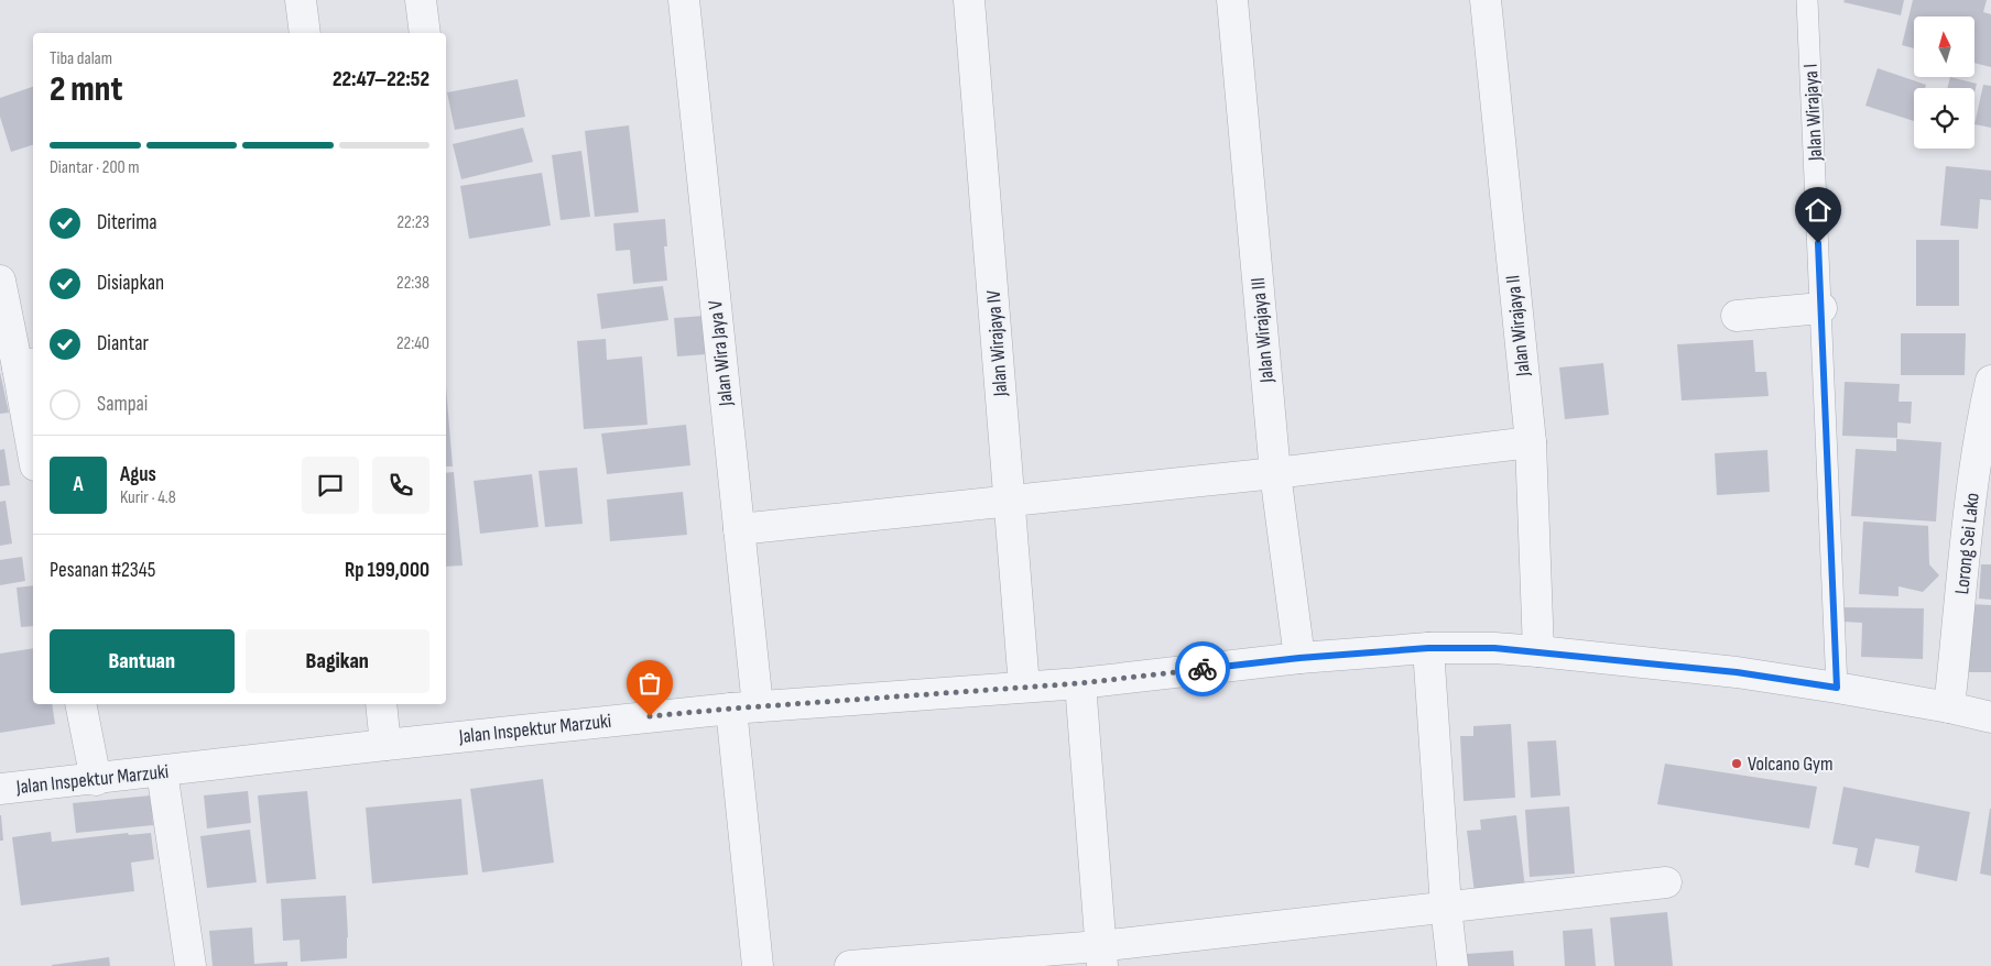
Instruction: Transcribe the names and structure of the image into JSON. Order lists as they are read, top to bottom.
{
  "streets": {
    "street": [
      "Jalan Wirajaya II",
      "Jalan Wirajaya III",
      "Jalan Wirajaya IV",
      "Jalan Wira Jaya V",
      "Lorong Sei Lako",
      "Jalan Inspektur Marzuki"
    ],
    "lane": ["Jalan Wirajaya I"]
  },
  "crossings": [
    ["Jalan Wirajaya I", "Jalan Inspektur Marzuki"],
    ["Jalan Wirajaya II", "Jalan Inspektur Marzuki"],
    ["Jalan Wirajaya III", "Jalan Inspektur Marzuki"],
    ["Jalan Wirajaya IV", "Jalan Inspektur Marzuki"],
    ["Jalan Wira Jaya V", "Jalan Inspektur Marzuki"],
    ["Lorong Sei Lako", "Jalan Inspektur Marzuki"]
  ],
  "places": ["Volcano Gym"],
  "north": "top",
  "page": {
    "heading": ["2 mnt", "Tiba dalam", "22:47–22:52"],
    "panel": [
      "Agus",
      "Kurir · 4.8",
      "Pesanan #2345",
      "Rp 199,000"
    ],
    "bar": "Diantar · 200 m",
    "list": [
      ["Diterima", "22:23"],
      ["Disiapkan", "22:38"],
      ["Diantar", "22:40"],
      "Sampai"
    ],
    "round": "A",
    "buttons": ["Bantuan", "Bagikan"]
  }
}
